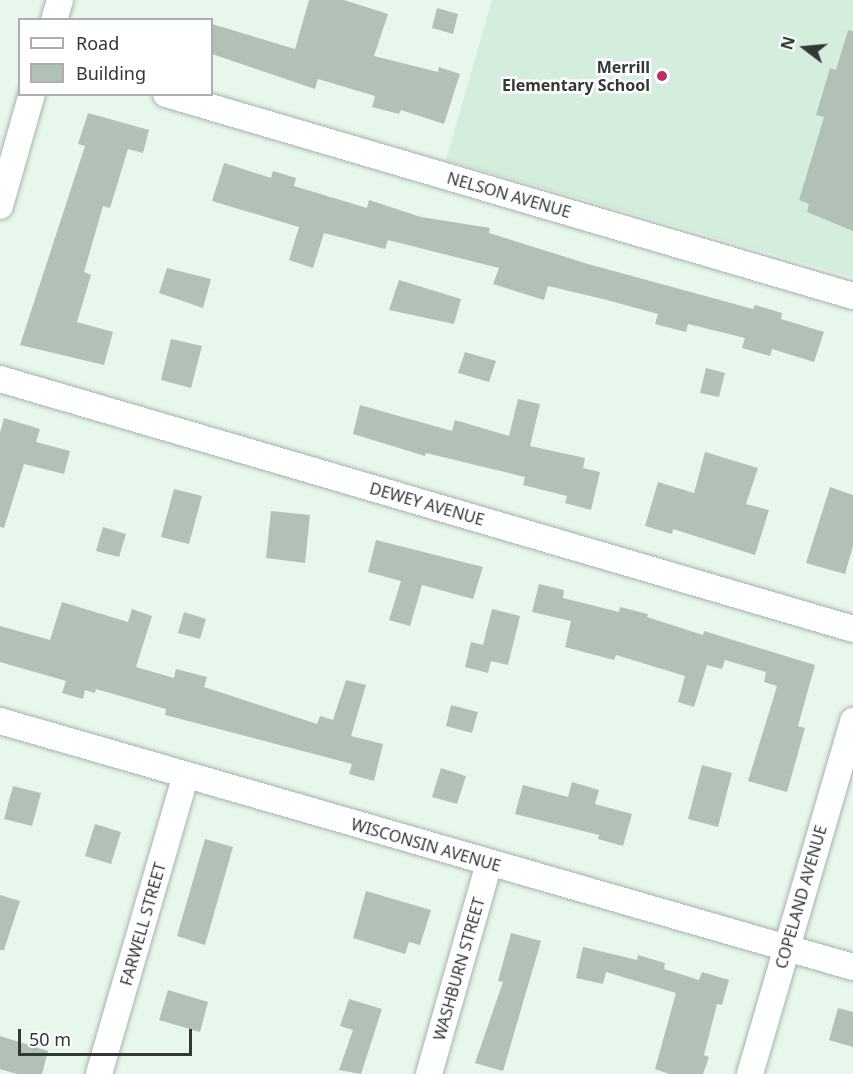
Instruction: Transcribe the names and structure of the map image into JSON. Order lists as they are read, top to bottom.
{
  "streets": {
    "street": [
      "NELSON AVENUE",
      "DEWEY AVENUE",
      "WISCONSIN AVENUE",
      "COPELAND AVENUE",
      "FARWELL STREET",
      "WASHBURN STREET"
    ]
  },
  "crossings": [
    ["WISCONSIN AVENUE", "COPELAND AVENUE"],
    ["WISCONSIN AVENUE", "FARWELL STREET"],
    ["WISCONSIN AVENUE", "WASHBURN STREET"]
  ],
  "places": ["Merrill Elementary School"],
  "legend": ["Road", "Building"],
  "scale_bar": "50 m",
  "north": "left"
}
